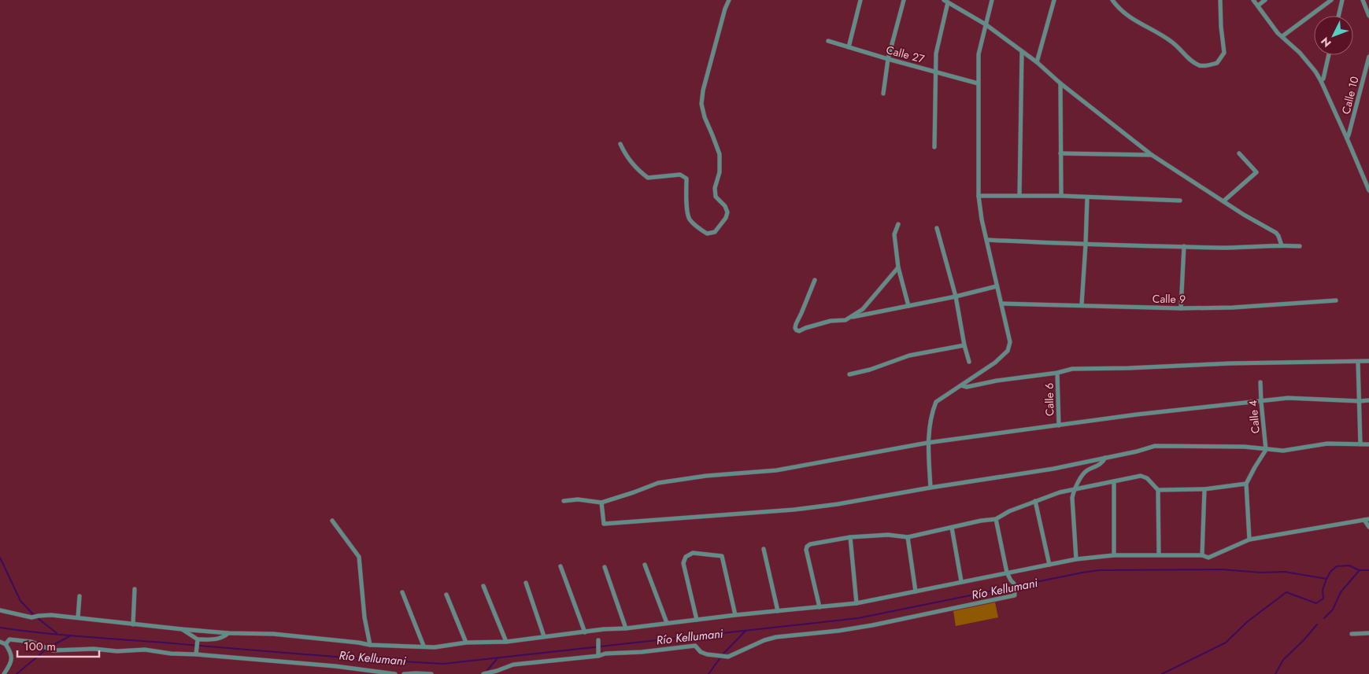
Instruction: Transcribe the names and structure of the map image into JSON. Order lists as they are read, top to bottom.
{
  "streets": {
    "street": [
      "Calle 27",
      "Calle 10",
      "Calle 9",
      "Calle 6",
      "Calle 4"
    ]
  },
  "water": ["Río Kellumani"],
  "scale_bar": "100 m",
  "north": "bottom left"
}
